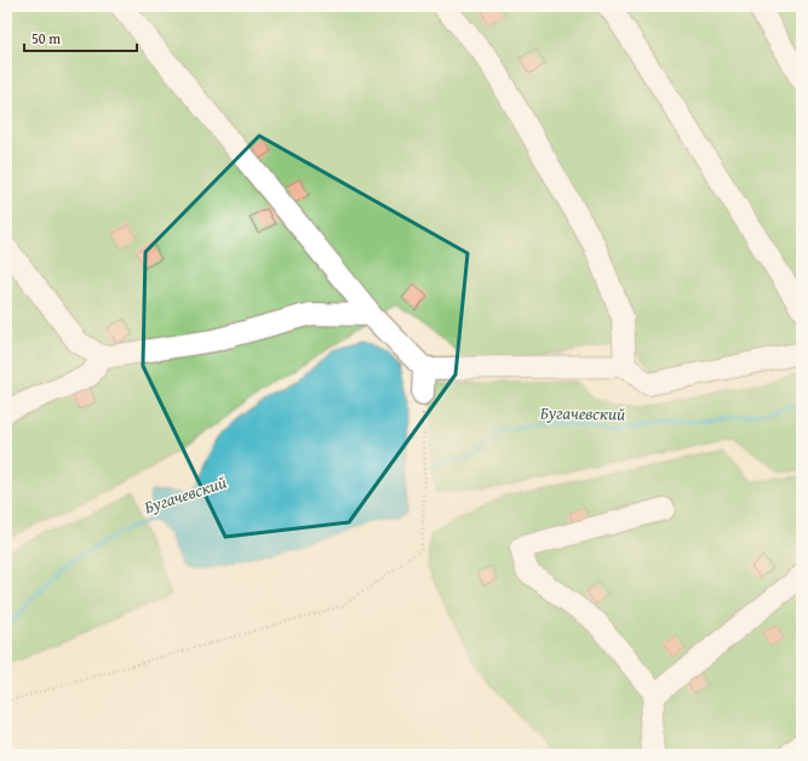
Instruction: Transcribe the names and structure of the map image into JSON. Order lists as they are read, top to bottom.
{
  "water": ["Бугачевский"],
  "scale_bar": "50 m"
}
